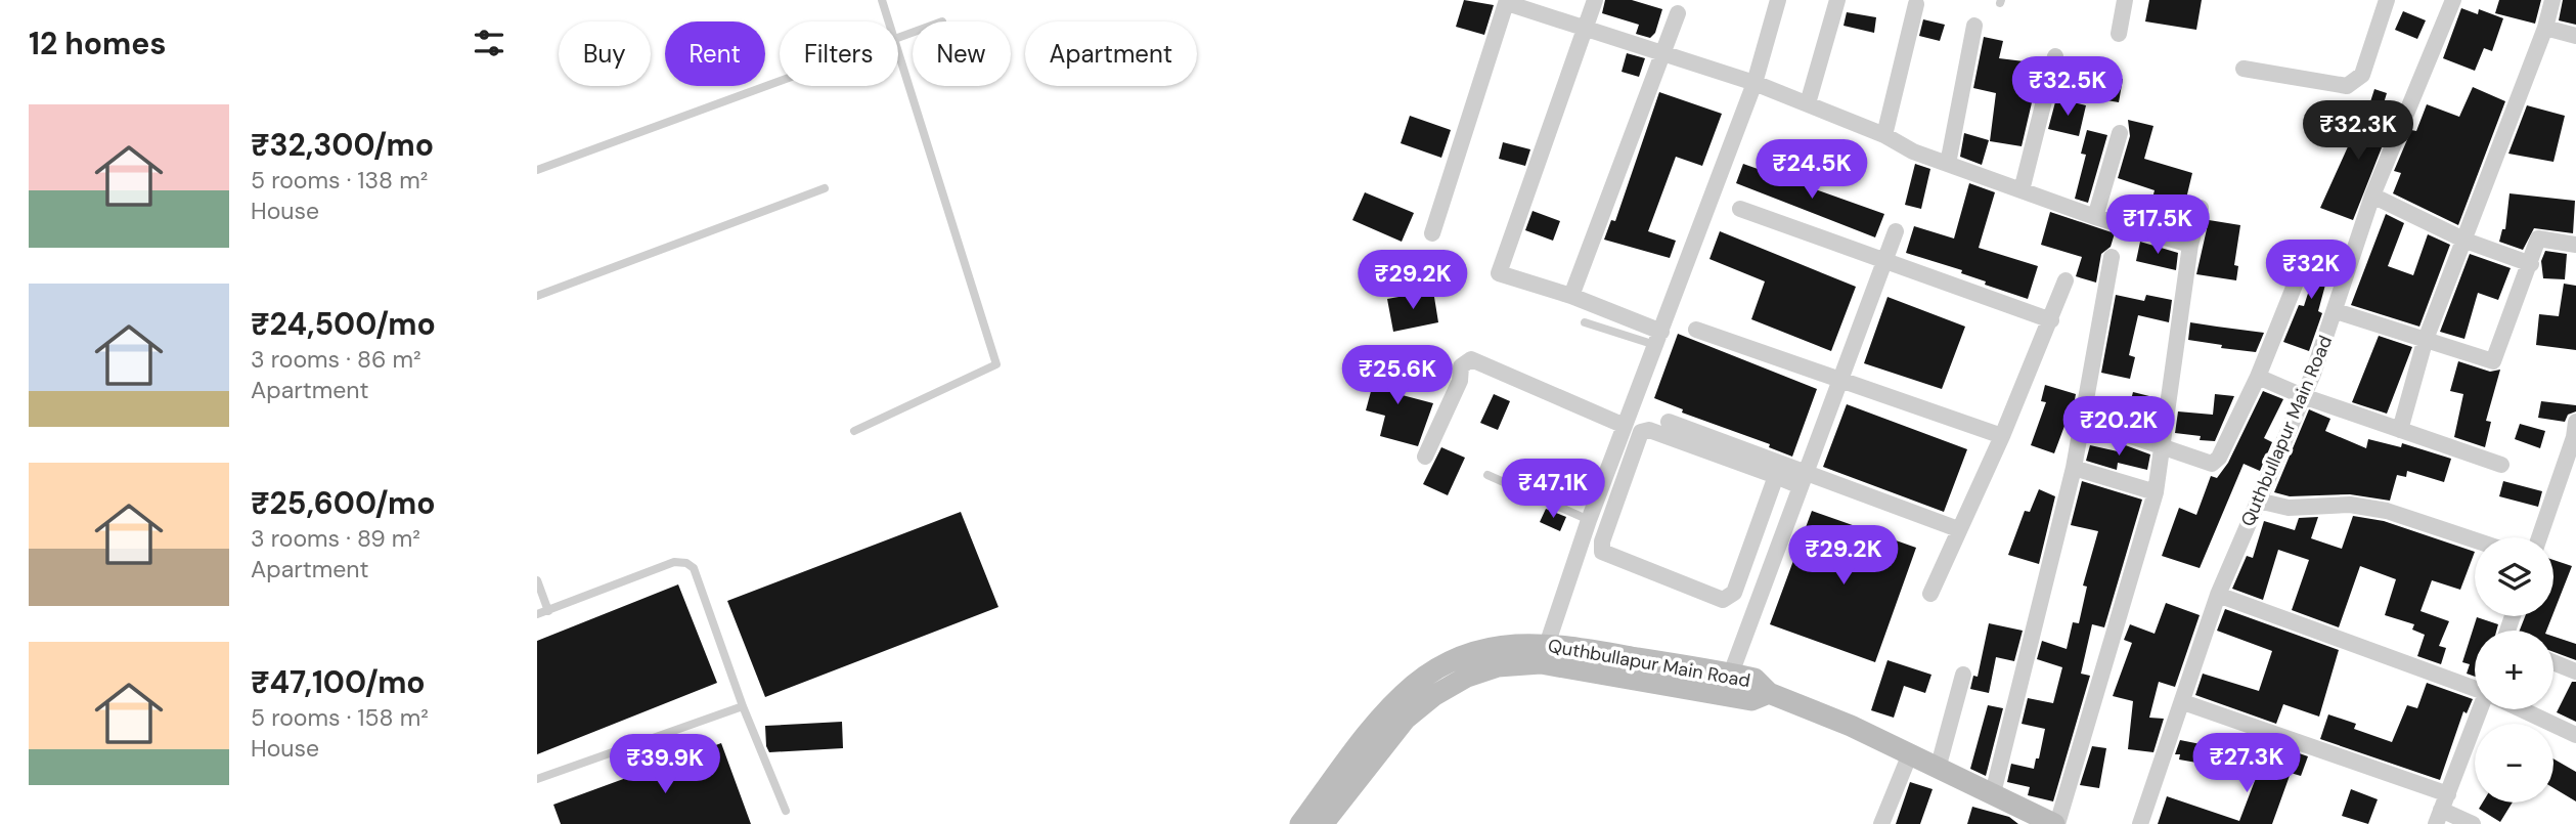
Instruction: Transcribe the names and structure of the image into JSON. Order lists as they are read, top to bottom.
{
  "streets": {
    "main road": ["Quthbullapur Main Road"]
  },
  "page": {
    "heading": "12 homes",
    "chip": [
      "Buy",
      "Rent",
      "Filters",
      "New",
      "Apartment"
    ],
    "price": [
      "₹32.5K",
      "₹32.3K",
      "₹24.5K",
      "₹17.5K",
      "₹32K",
      "₹29.2K",
      "₹25.6K",
      "₹20.2K",
      "₹47.1K",
      "₹29.2K",
      "₹27.3K",
      "₹39.9K"
    ],
    "list": [
      {
        "name": "₹32,300/mo",
        "note": "5 rooms · 138 m² · House"
      },
      {
        "name": "₹24,500/mo",
        "note": "3 rooms · 86 m² · Apartment"
      },
      {
        "name": "₹25,600/mo",
        "note": "3 rooms · 89 m² · Apartment"
      },
      {
        "name": "₹47,100/mo",
        "note": "5 rooms · 158 m² · House"
      }
    ],
    "map_buttons": ["+", "−"]
  }
}
